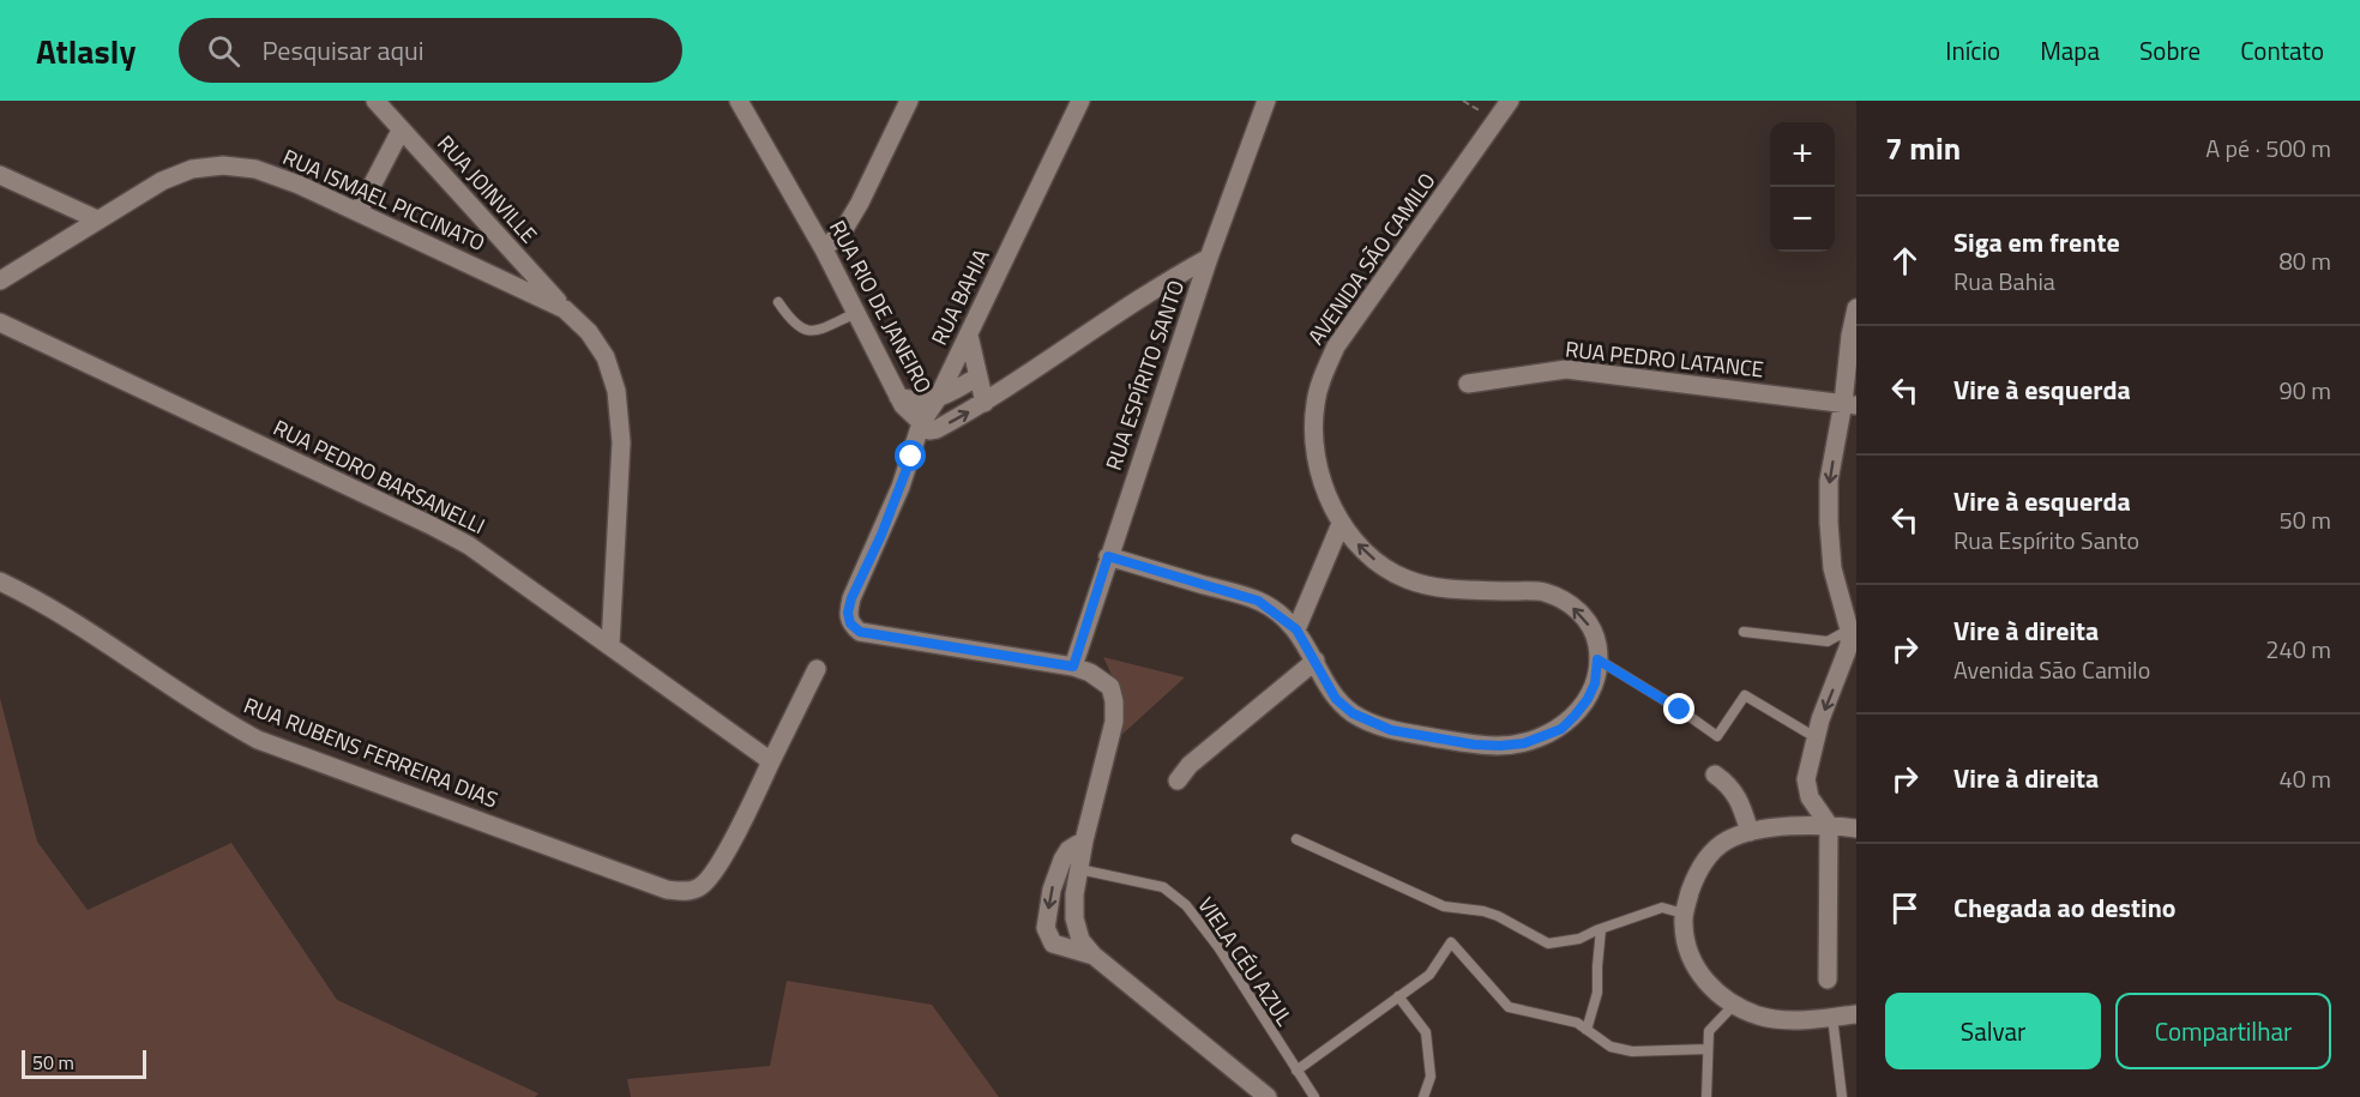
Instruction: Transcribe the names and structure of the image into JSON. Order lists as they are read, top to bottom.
{
  "streets": {
    "street": [
      "RUA JOINVILLE",
      "RUA ISMAEL PICCINATO",
      "AVENIDA SÃO CAMILO",
      "RUA BAHIA",
      "RUA RIO DE JANEIRO",
      "RUA PEDRO LATANCE",
      "RUA ESPÍRITO SANTO",
      "RUA PEDRO BARSANELLI",
      "RUA RUBENS FERREIRA DIAS"
    ],
    "lane": ["VIELA CÉU AZUL"]
  },
  "crossings": [
    ["RUA JOINVILLE", "RUA ISMAEL PICCINATO"],
    ["RUA ISMAEL PICCINATO", "RUA PEDRO BARSANELLI"],
    ["AVENIDA SÃO CAMILO", "RUA ESPÍRITO SANTO"],
    ["RUA BAHIA", "RUA RIO DE JANEIRO"],
    ["RUA BAHIA", "RUA ESPÍRITO SANTO"],
    ["RUA RIO DE JANEIRO", "RUA ESPÍRITO SANTO"],
    ["RUA PEDRO BARSANELLI", "RUA RUBENS FERREIRA DIAS"]
  ],
  "scale_bar": "50 m",
  "page": {
    "header": "Atlasly",
    "search": "Pesquisar aqui",
    "nav": [
      "Início",
      "Mapa",
      "Sobre",
      "Contato"
    ],
    "heading": ["7 min", "A pé · 500 m"],
    "map_buttons": ["+", "−"],
    "list": [
      ["Siga em frente", "Rua Bahia", "80 m"],
      ["Vire à esquerda", "90 m"],
      ["Vire à esquerda", "Rua Espírito Santo", "50 m"],
      ["Vire à direita", "Avenida São Camilo", "240 m"],
      ["Vire à direita", "40 m"],
      "Chegada ao destino"
    ],
    "buttons": ["Salvar", "Compartilhar"],
    "scale": "50 m"
  }
}
